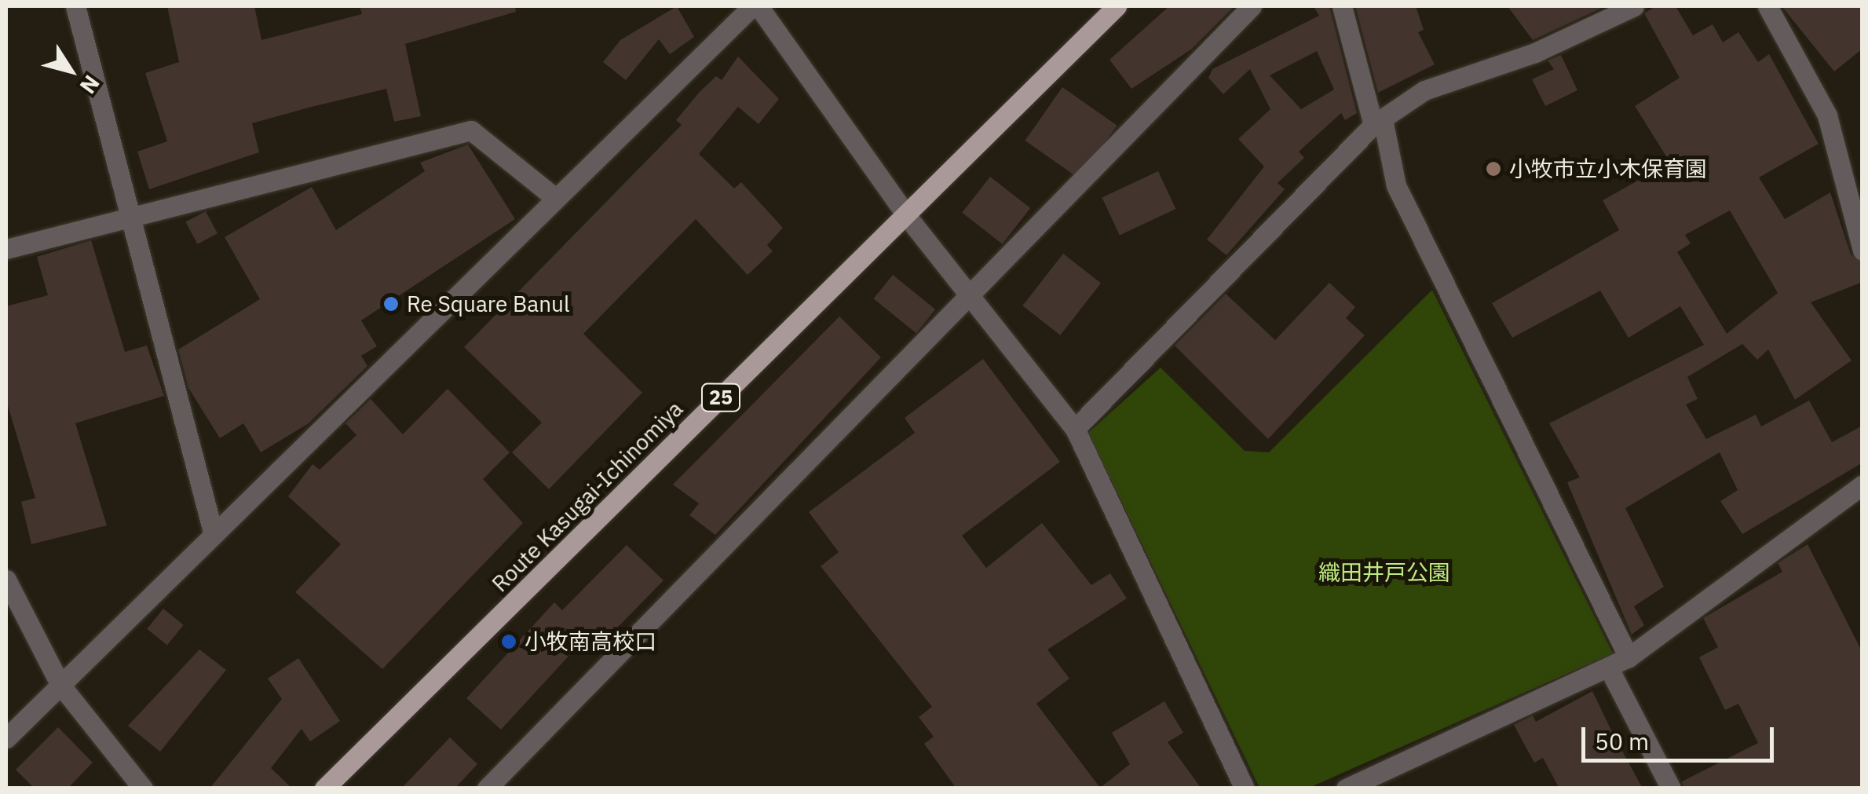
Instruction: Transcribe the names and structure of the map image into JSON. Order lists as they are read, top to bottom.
{
  "streets": {
    "main road": ["25", "Route Kasugai-Ichinomiya"]
  },
  "parks": ["織田井戸公園"],
  "places": ["小牧市立小木保育園", "Re Square Banul", "小牧南高校口"],
  "scale_bar": "50 m",
  "north": "bottom right"
}
